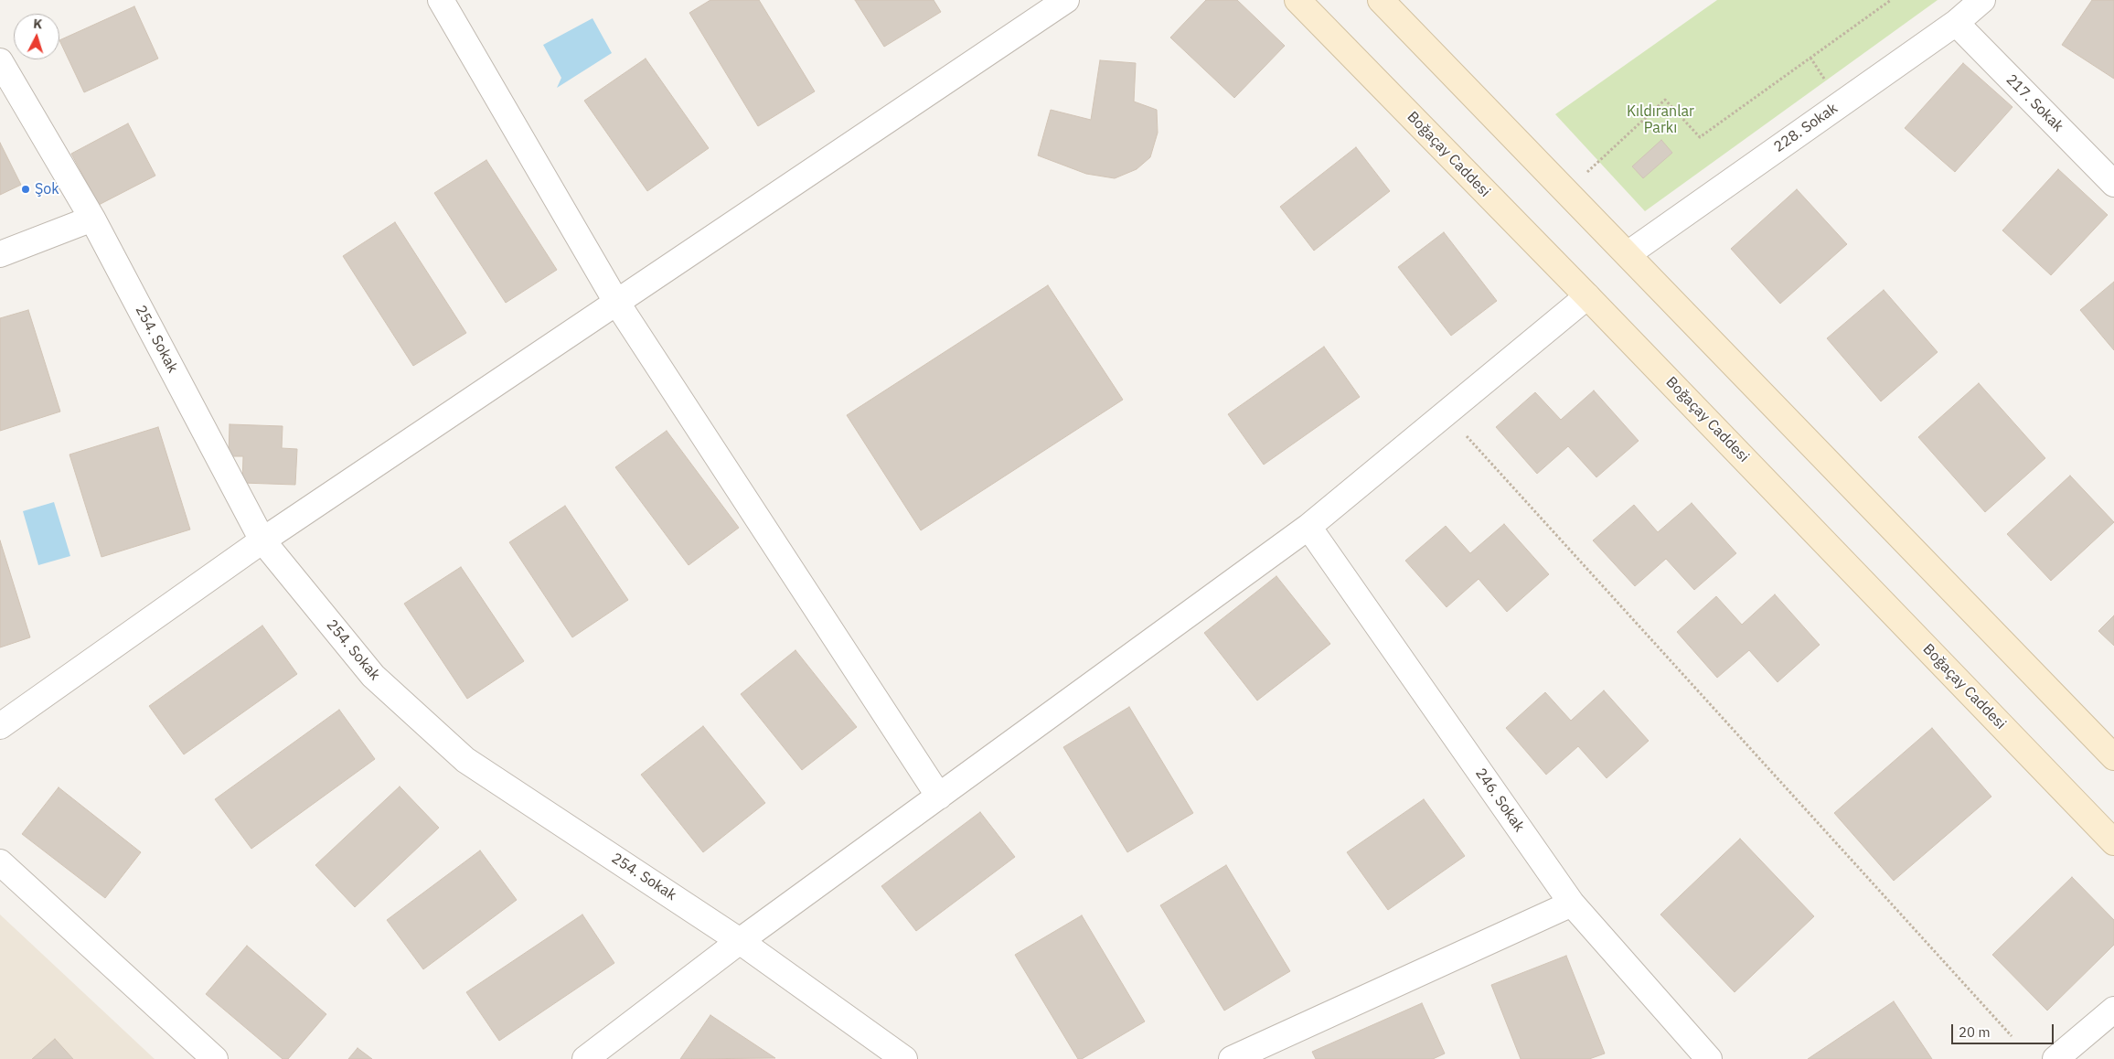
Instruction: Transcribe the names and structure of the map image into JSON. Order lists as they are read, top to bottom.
{
  "streets": {
    "main road": ["Boğaçay Caddesi"],
    "street": [
      "217. Sokak",
      "228. Sokak",
      "254. Sokak",
      "246. Sokak"
    ]
  },
  "crossings": [
    ["217. Sokak", "228. Sokak"]
  ],
  "parks": ["Kıldıranlar Parkı"],
  "places": ["Şok"],
  "scale_bar": "20 m",
  "north": "top"
}
